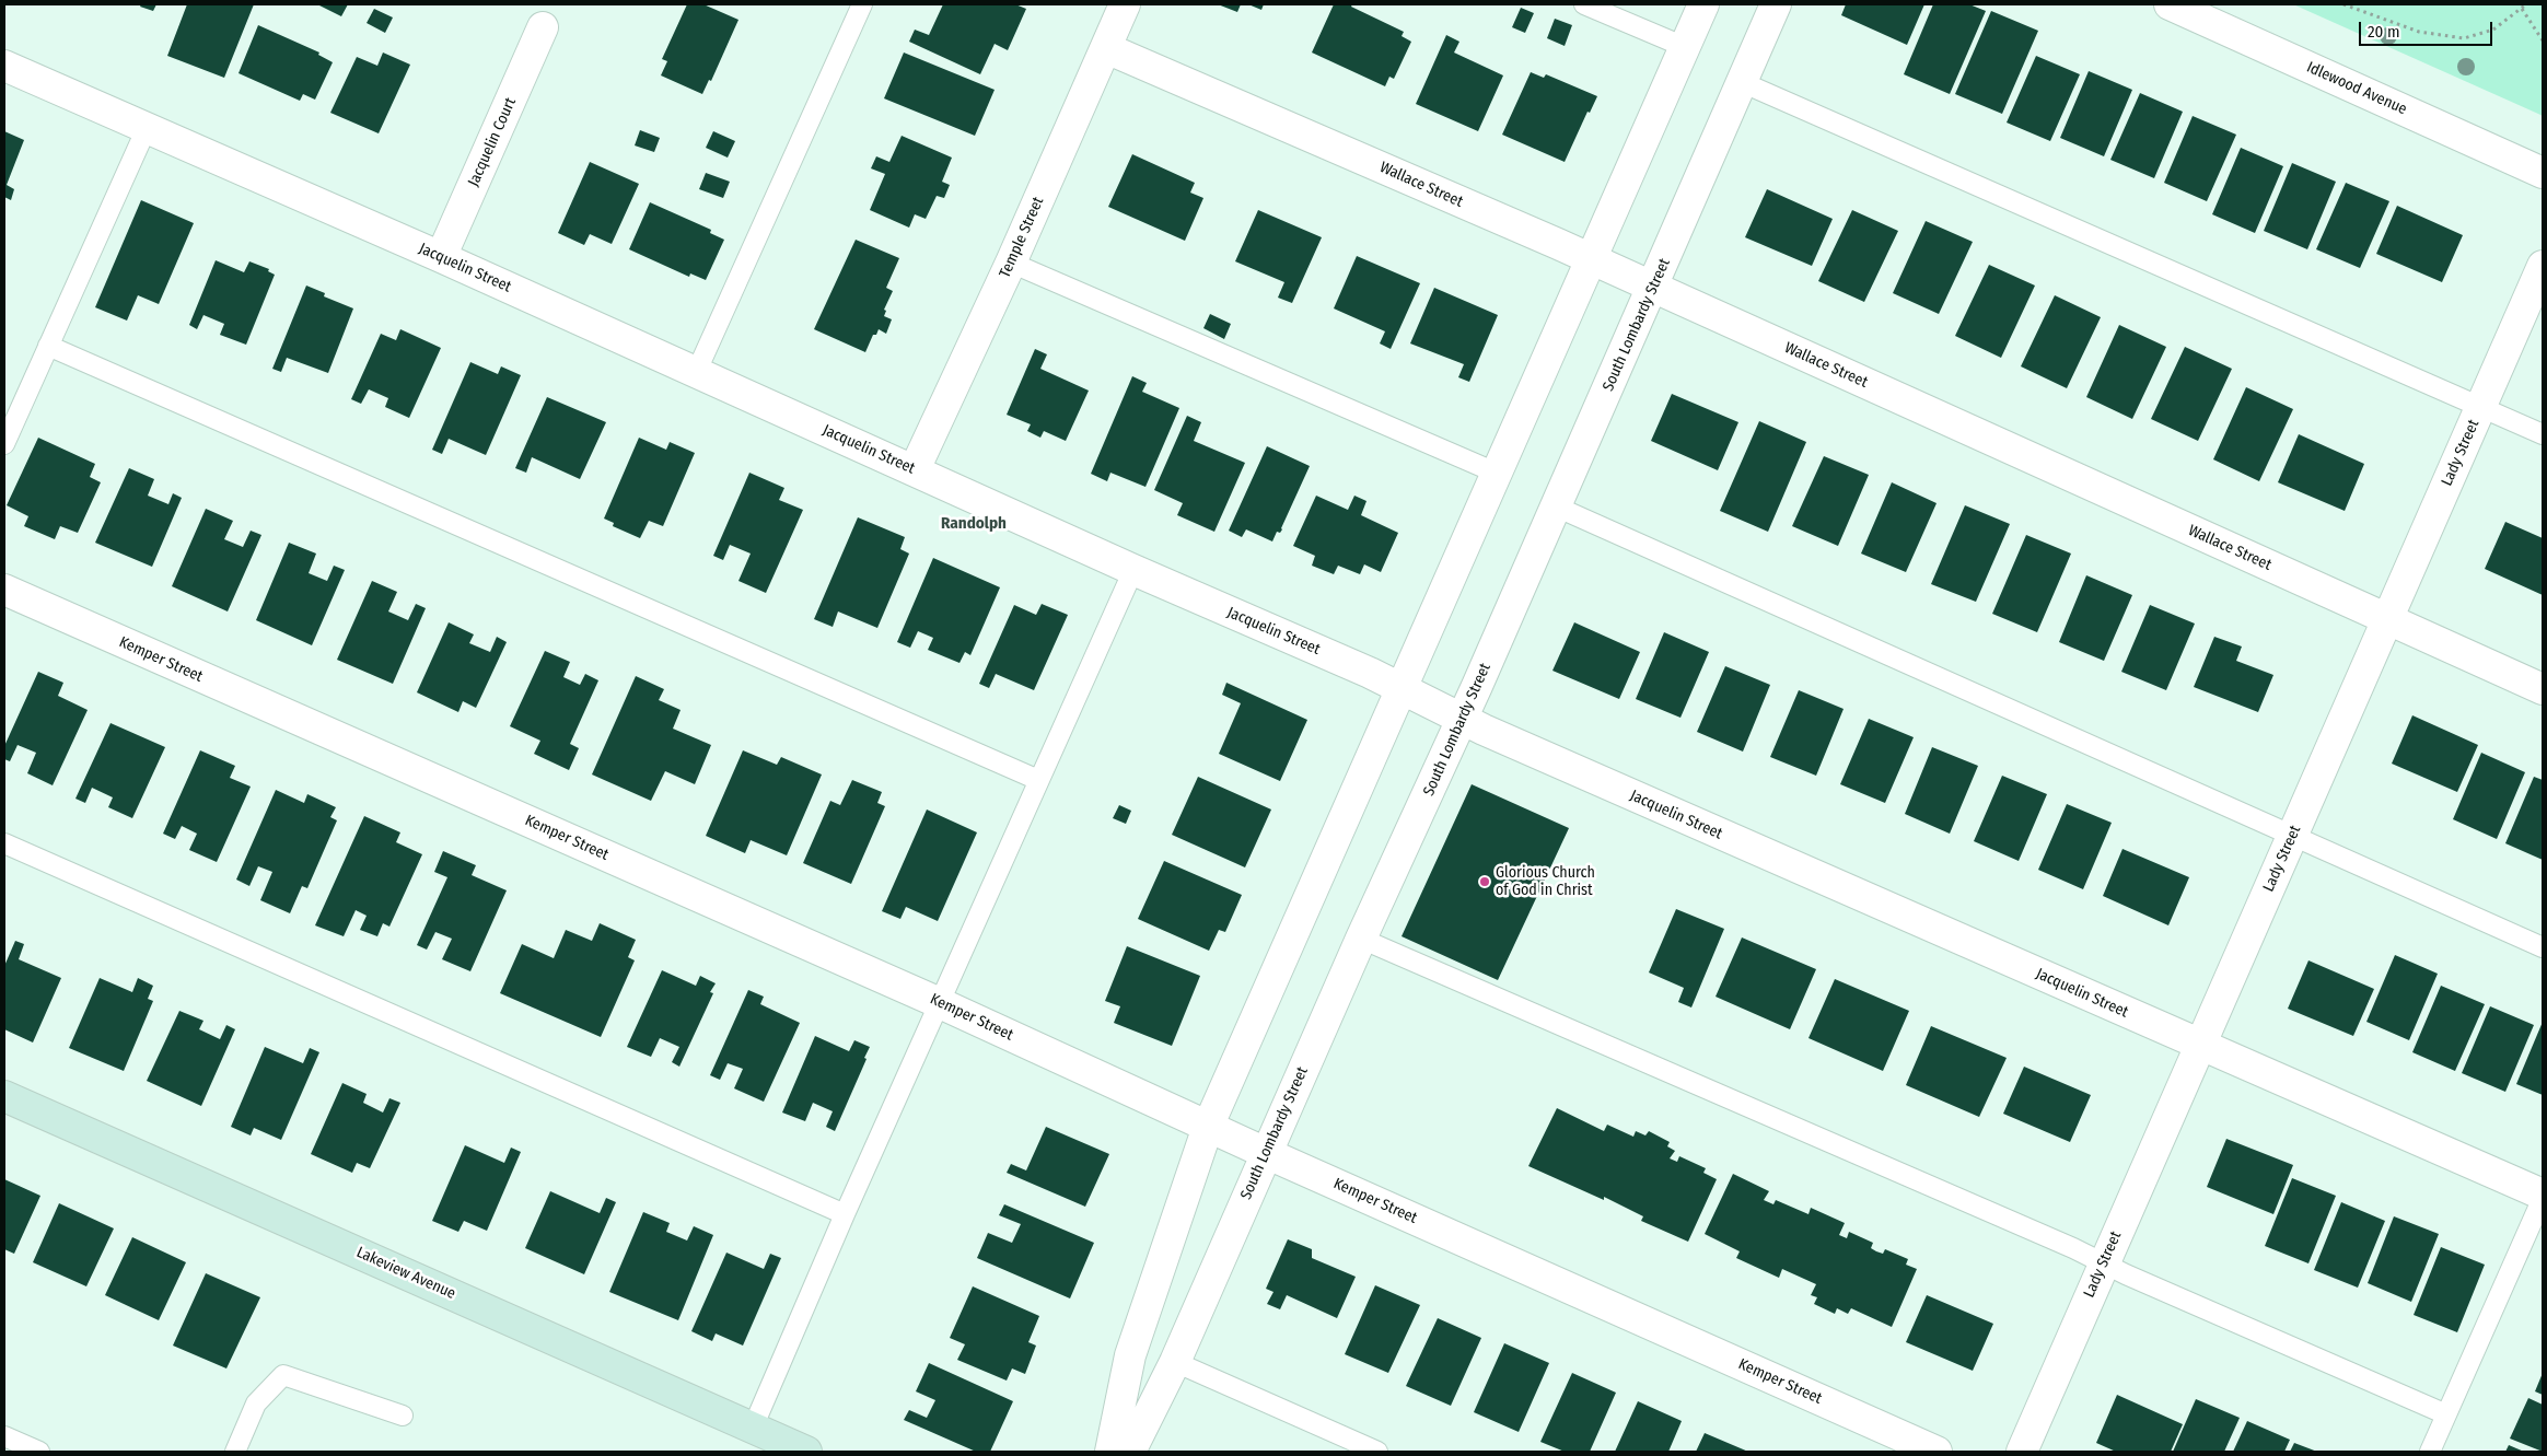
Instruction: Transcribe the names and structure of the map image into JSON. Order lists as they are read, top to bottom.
{
  "streets": {
    "street": [
      "Idlewood Avenue",
      "Jacquelin Court",
      "Wallace Street",
      "Temple Street",
      "Jacquelin Street",
      "South Lombardy Street",
      "Lady Street",
      "Kemper Street",
      "Lakeview Avenue"
    ]
  },
  "crossings": [
    ["Jacquelin Court", "Jacquelin Street"],
    ["Wallace Street", "Temple Street"],
    ["Wallace Street", "South Lombardy Street"],
    ["Wallace Street", "Lady Street"],
    ["Temple Street", "Jacquelin Street"],
    ["Jacquelin Street", "South Lombardy Street"],
    ["Jacquelin Street", "Lady Street"],
    ["South Lombardy Street", "Kemper Street"]
  ],
  "districts": ["Randolph"],
  "places": ["Glorious Church of God in Christ"],
  "scale_bar": "20 m"
}
